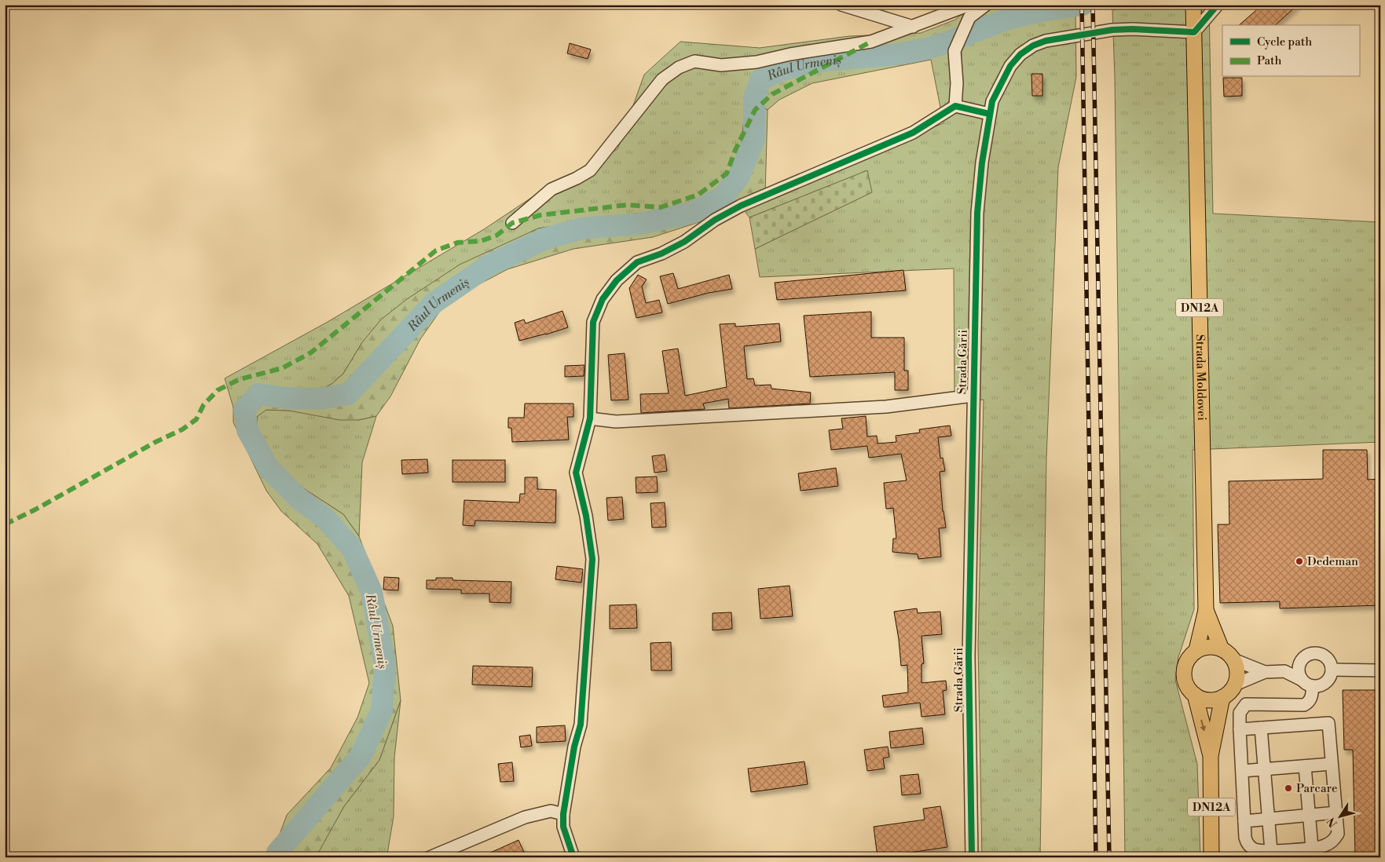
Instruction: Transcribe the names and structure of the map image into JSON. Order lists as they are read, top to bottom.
{
  "streets": {
    "main road": ["DN12A", "Strada Moldovei"],
    "street": ["Strada Gării"]
  },
  "crossings": [
    ["Strada Gării", "Strada Moldovei"]
  ],
  "water": ["Râul Urmeniș"],
  "places": ["Dedeman", "Parcare"],
  "legend": ["Cycle path", "Path"],
  "north": "bottom left"
}
